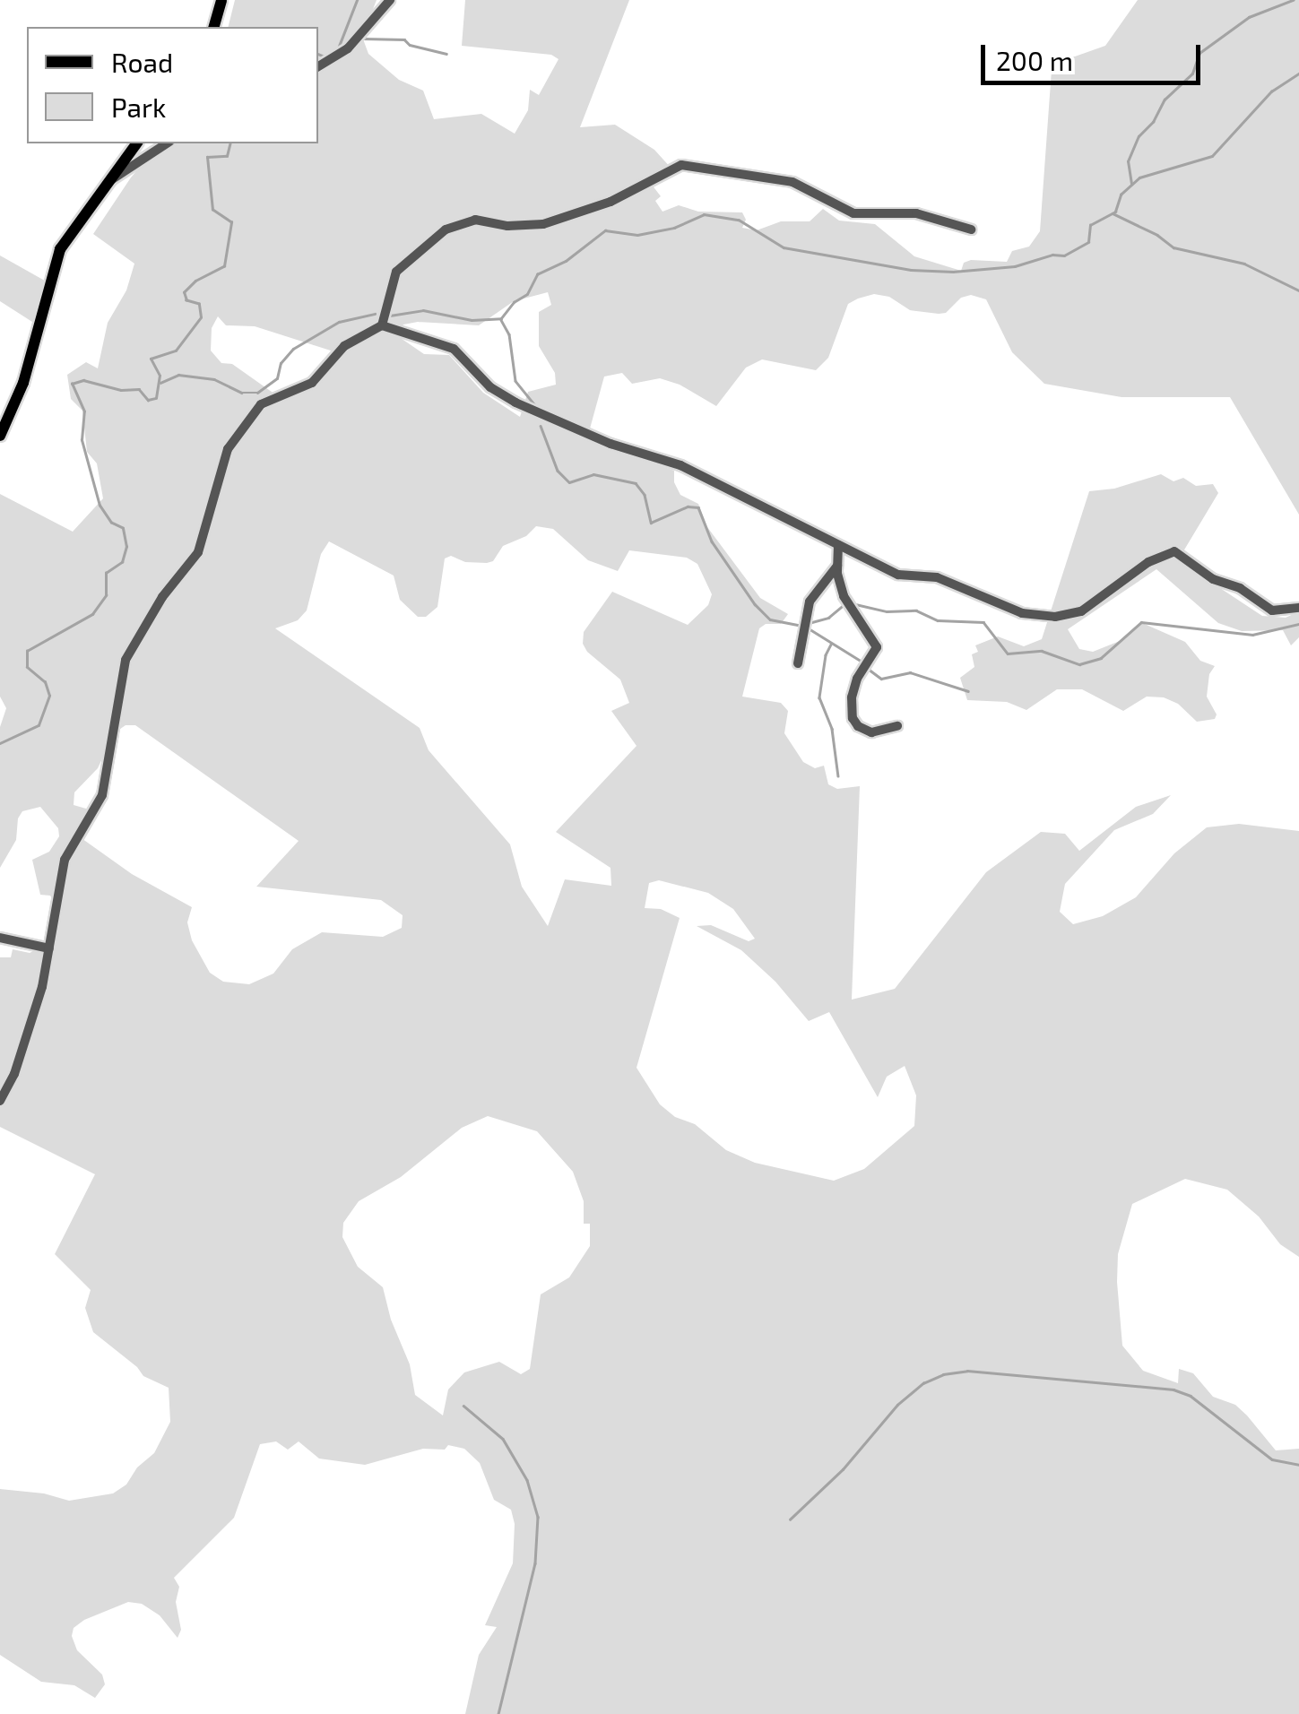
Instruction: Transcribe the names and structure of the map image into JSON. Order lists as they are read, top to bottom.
{
  "legend": ["Road", "Park"],
  "scale_bar": "200 m"
}
